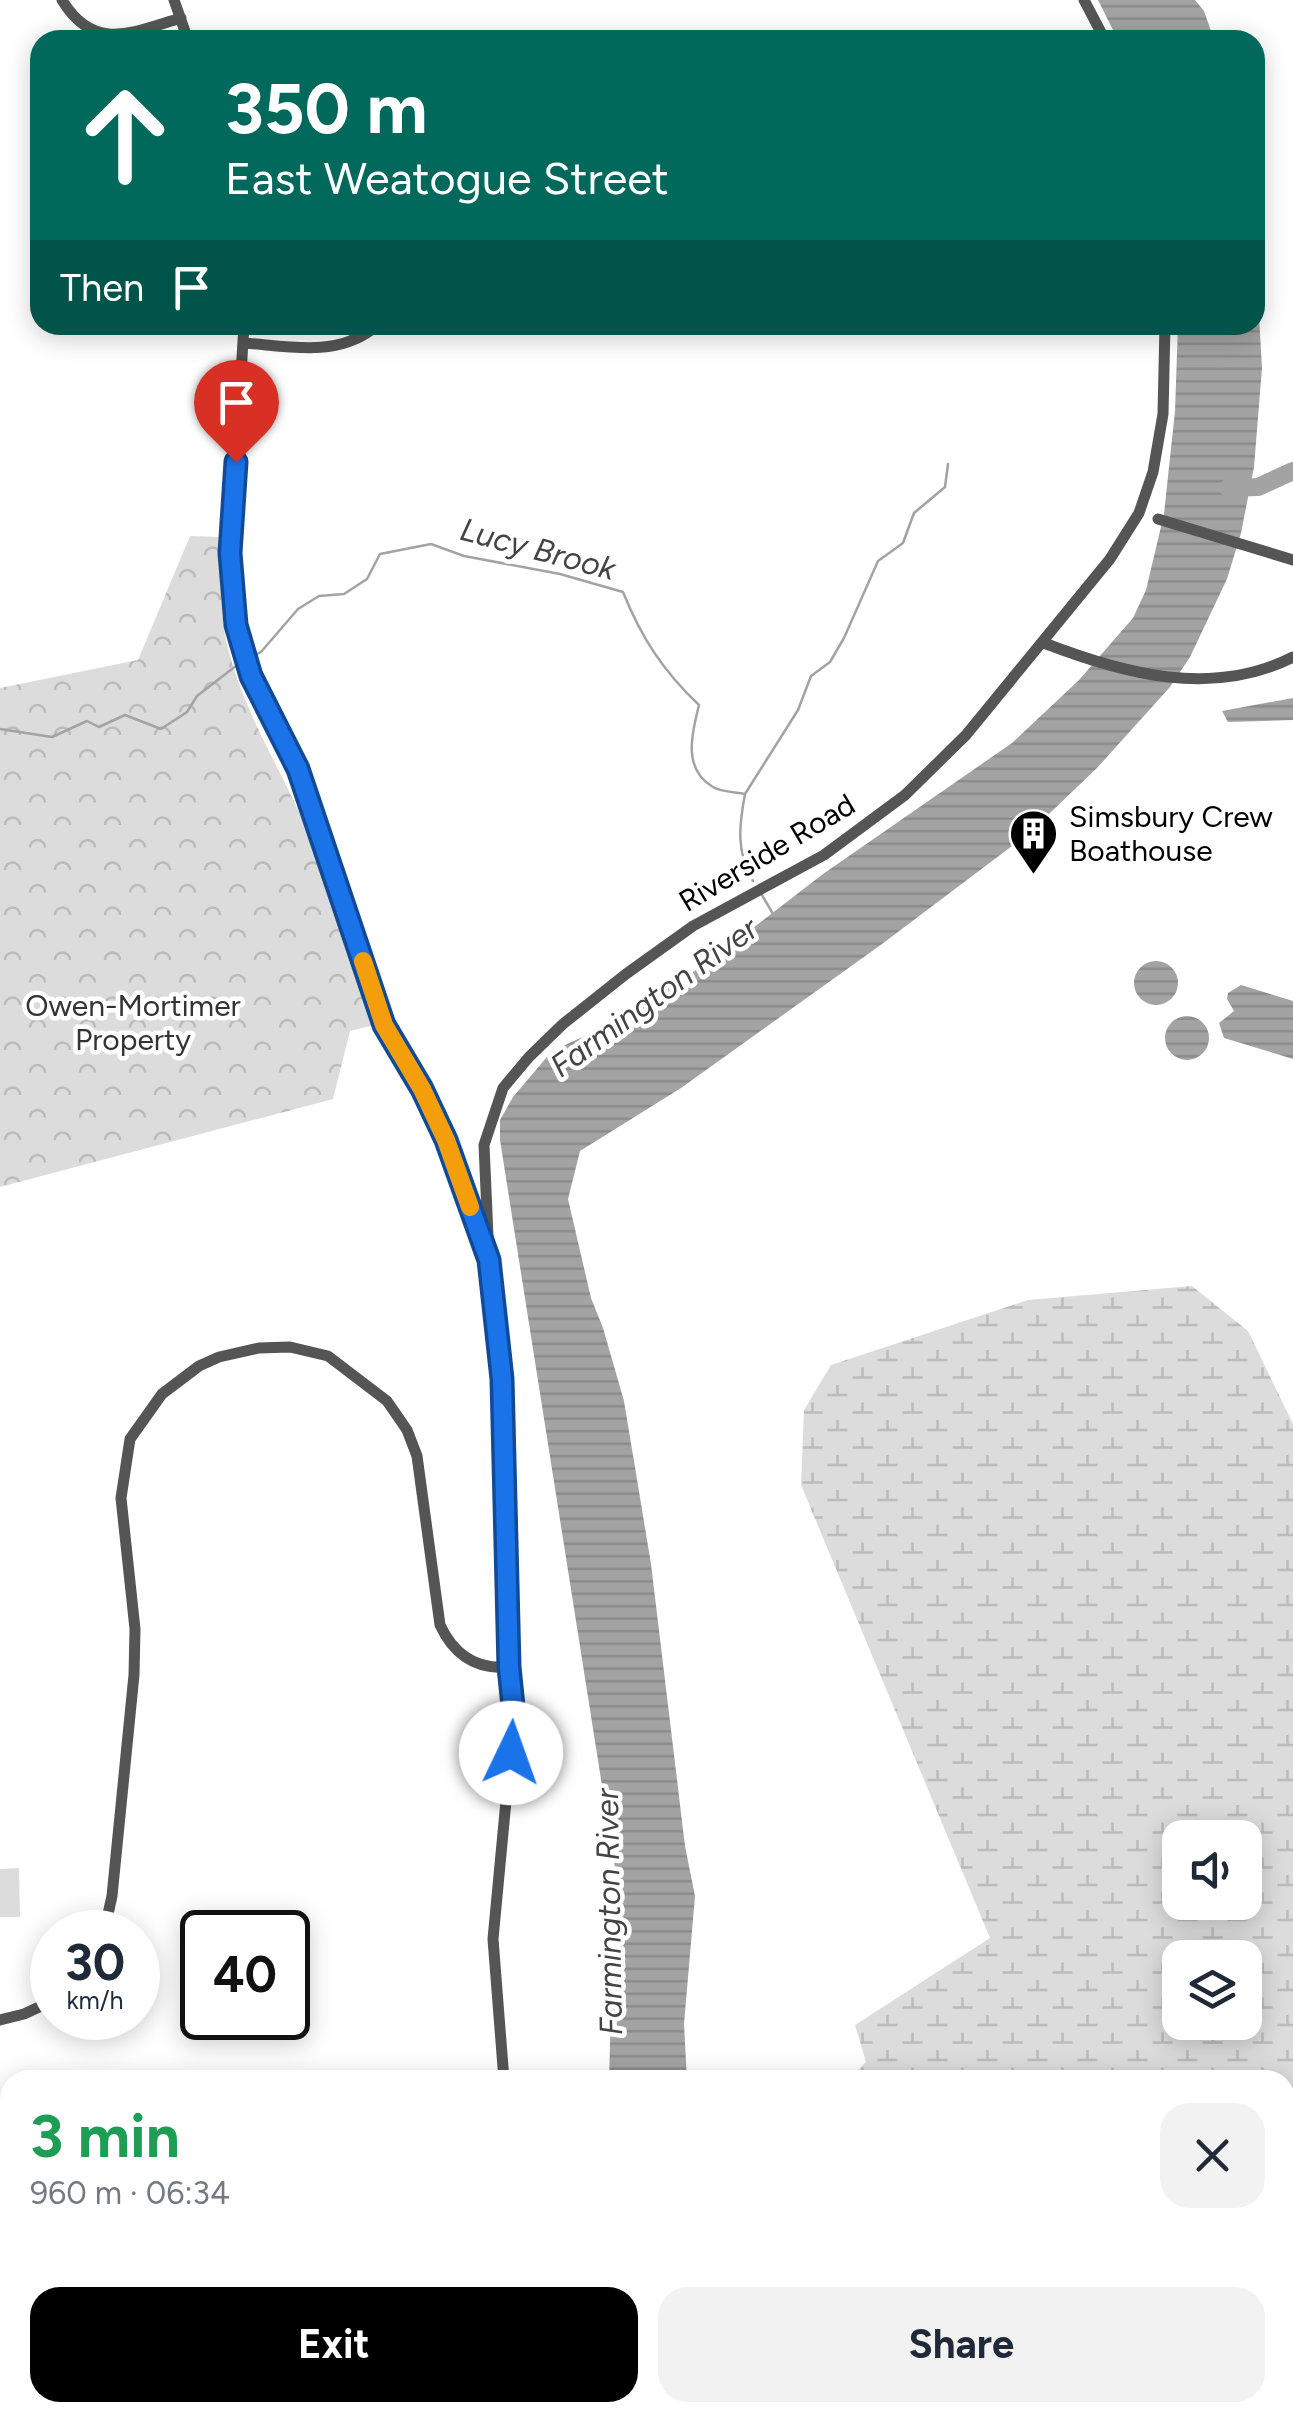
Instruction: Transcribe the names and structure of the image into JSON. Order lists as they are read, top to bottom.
{
  "streets": {
    "street": ["Riverside Road"]
  },
  "water": ["Lucy Brook", "Farmington River"],
  "parks": ["Owen-Mortimer Property"],
  "places": {
    "building": ["Simsbury Crew Boathouse"]
  },
  "page": {
    "turn": ["350 m", "East Weatogue Street"],
    "then": "Then",
    "speed": "30 km/h",
    "limit": "40",
    "heading": ["3 min", "960 m · 06:34"],
    "buttons": ["Exit", "Share"]
  }
}
